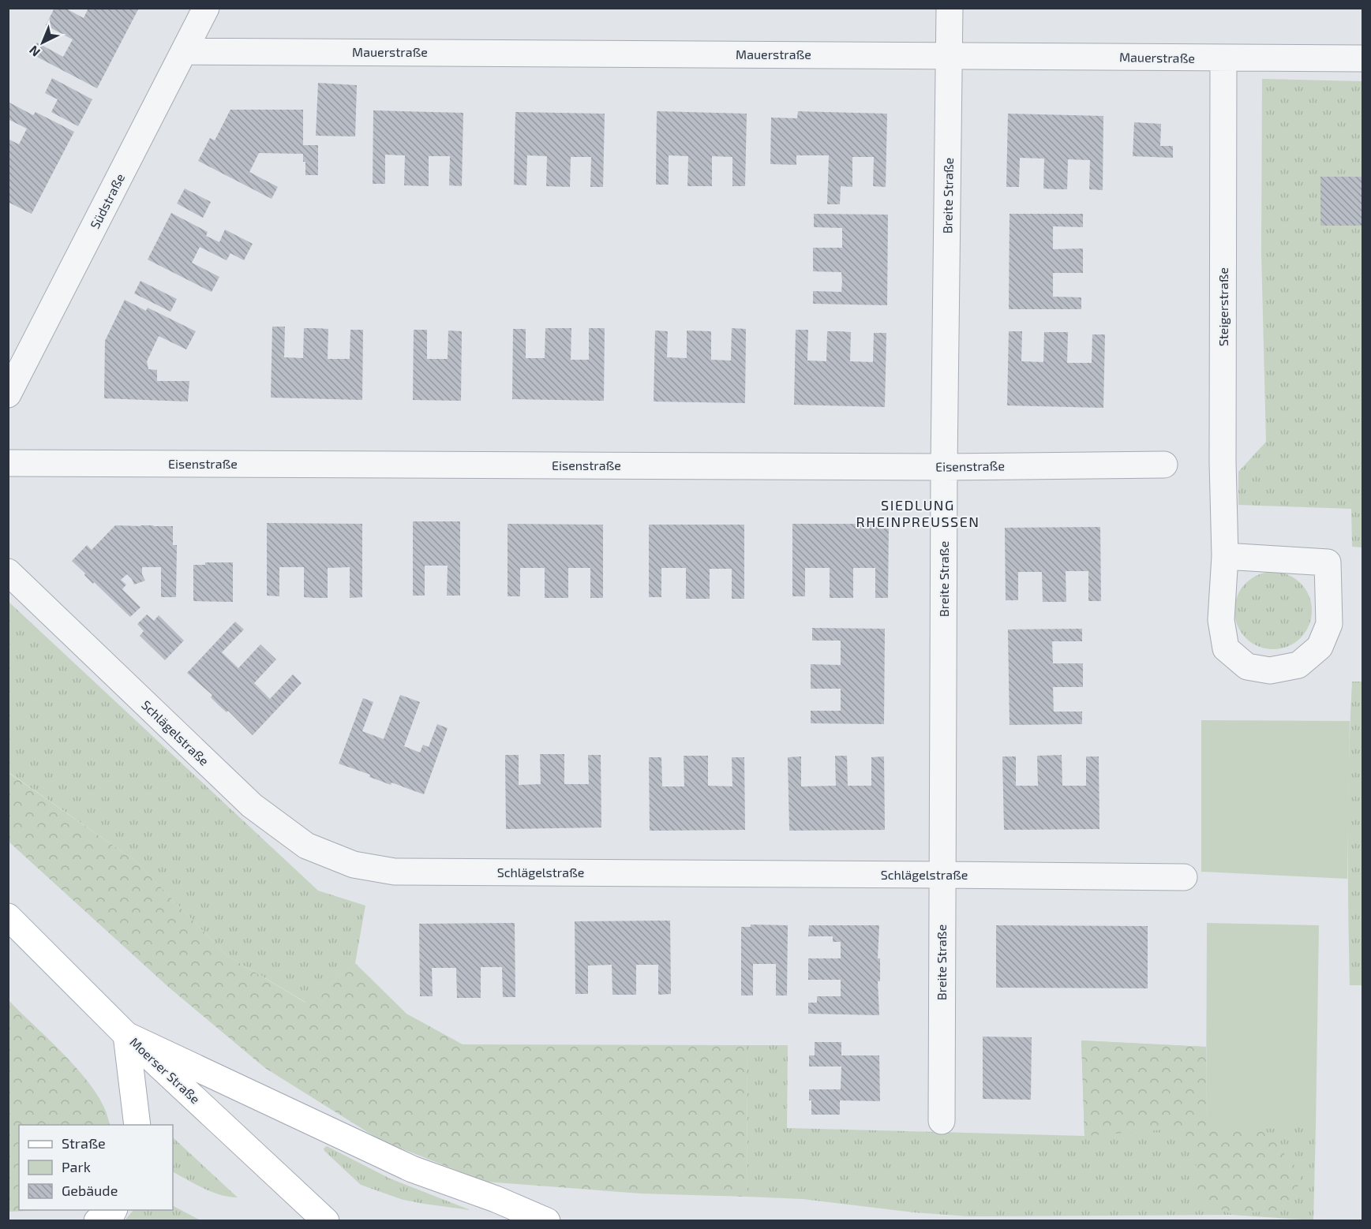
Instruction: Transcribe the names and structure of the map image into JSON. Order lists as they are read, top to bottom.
{
  "streets": {
    "main road": ["Moerser Straße"],
    "street": [
      "Mauerstraße",
      "Breite Straße",
      "Südstraße",
      "Steigerstraße",
      "Eisenstraße",
      "Schlägelstraße"
    ]
  },
  "crossings": [
    ["Mauerstraße", "Breite Straße"],
    ["Mauerstraße", "Südstraße"],
    ["Mauerstraße", "Steigerstraße"],
    ["Breite Straße", "Eisenstraße"],
    ["Breite Straße", "Schlägelstraße"]
  ],
  "districts": ["SIEDLUNG RHEINPREUSSEN"],
  "legend": ["Straße", "Park", "Gebäude"],
  "north": "bottom left"
}
